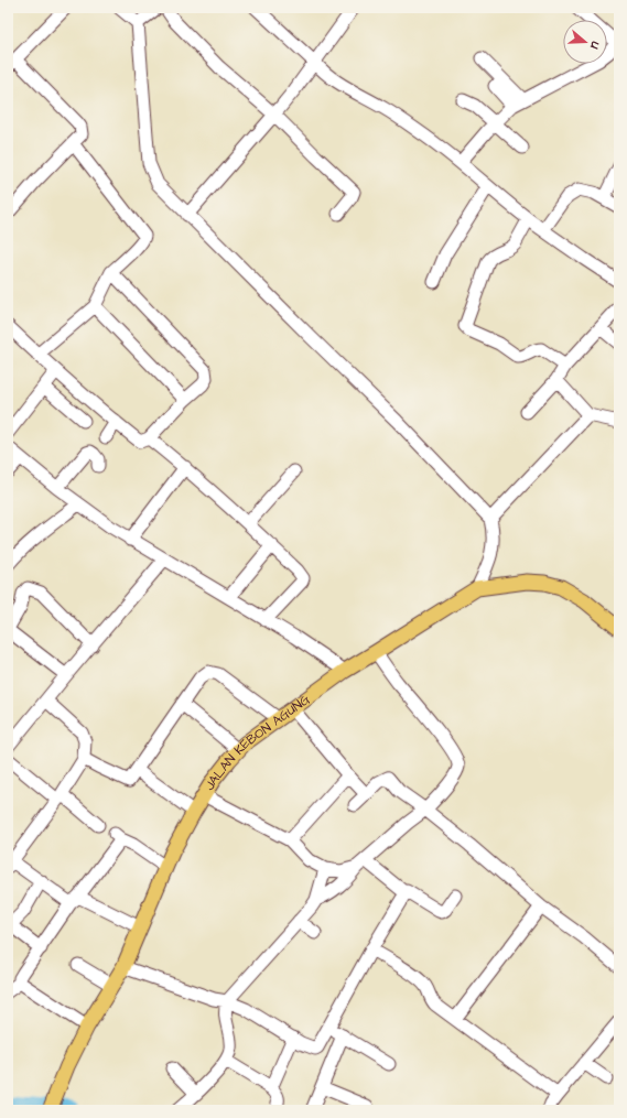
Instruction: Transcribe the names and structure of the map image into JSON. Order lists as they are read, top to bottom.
{
  "streets": {
    "main road": ["JALAN KEBON AGUNG"]
  },
  "north": "right"
}
